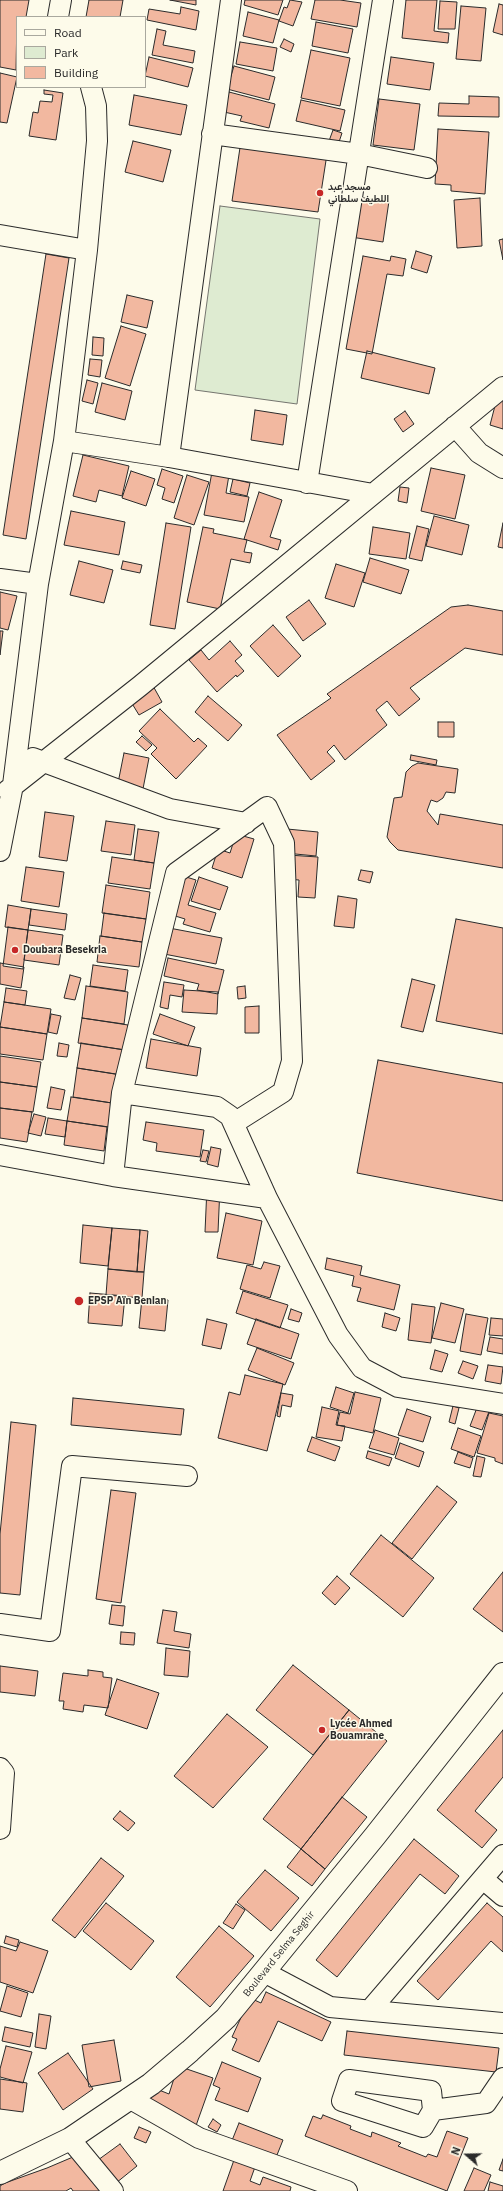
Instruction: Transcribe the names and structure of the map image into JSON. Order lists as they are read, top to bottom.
{
  "streets": {
    "main road": ["Boulevard Selma Seghir"]
  },
  "places": [
    "مسجد عبد اللطيف سلطاني",
    "Doubara Besekria",
    "EPSP Aïn Benian",
    "Lycée Ahmed Bouamrane"
  ],
  "legend": ["Road", "Park", "Building"],
  "north": "left"
}
